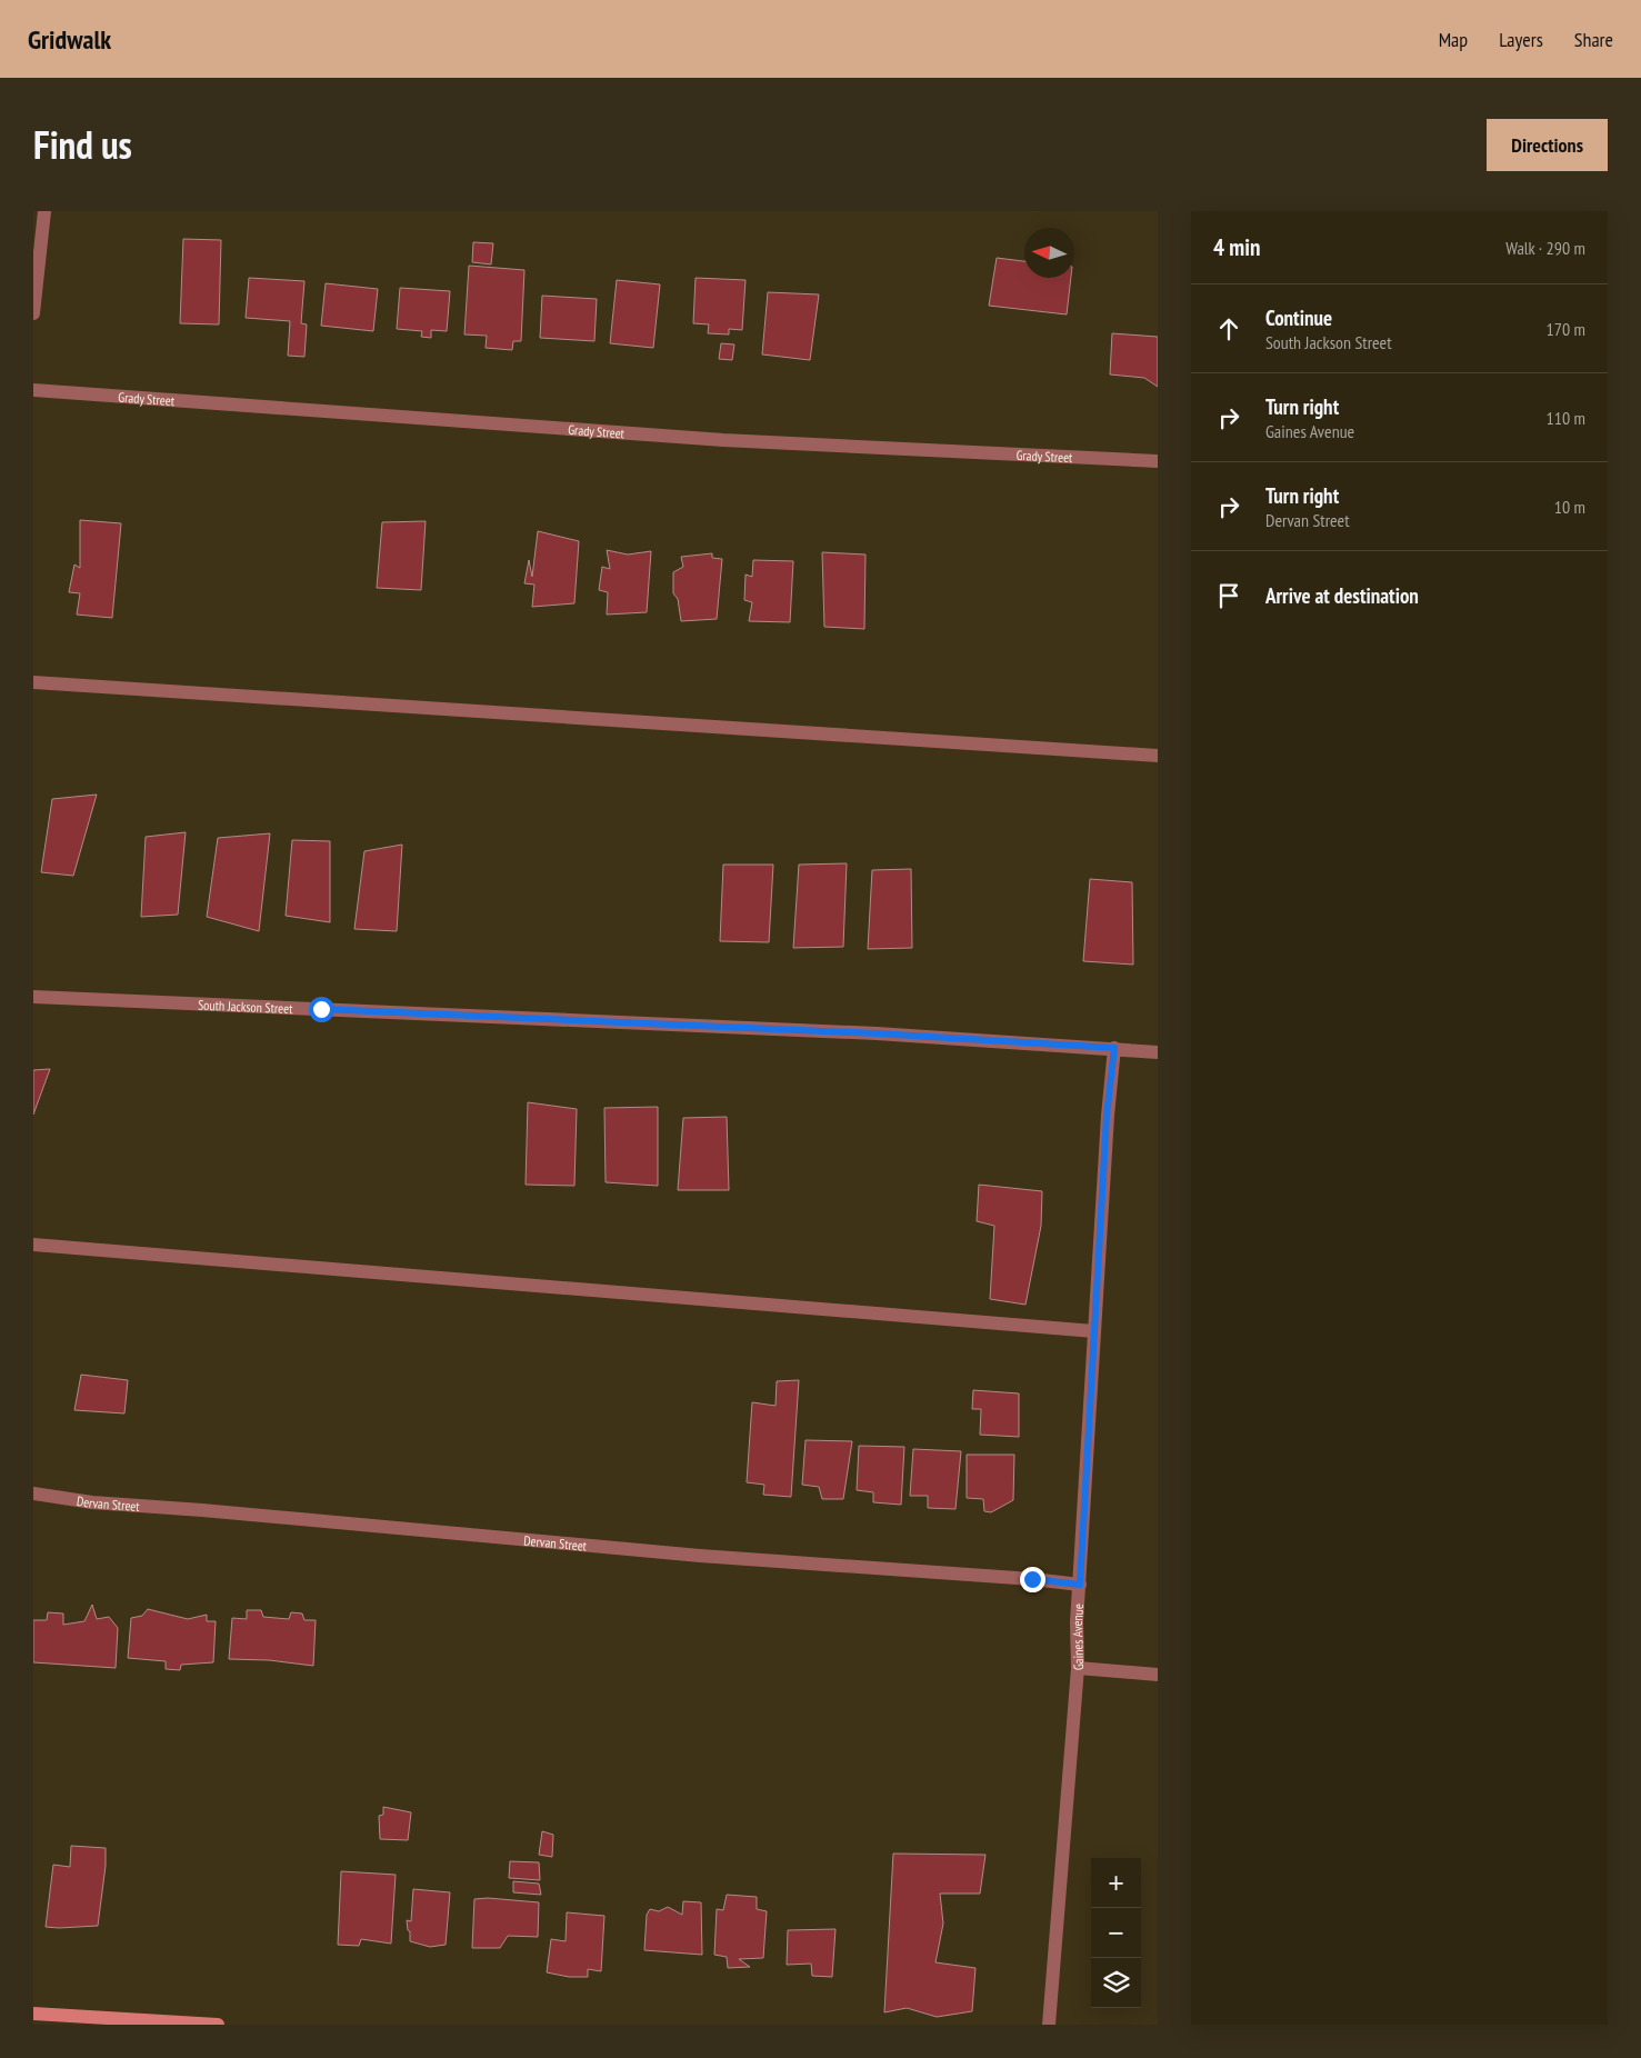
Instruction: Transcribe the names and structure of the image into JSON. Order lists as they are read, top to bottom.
{
  "streets": {
    "street": [
      "Grady Street",
      "South Jackson Street",
      "Dervan Street",
      "Gaines Avenue"
    ]
  },
  "crossings": [
    ["South Jackson Street", "Gaines Avenue"],
    ["Dervan Street", "Gaines Avenue"]
  ],
  "north": "left",
  "page": {
    "header": "Gridwalk",
    "nav": ["Map", "Layers", "Share"],
    "title": "Find us",
    "buttons": "Directions",
    "heading": ["4 min", "Walk · 290 m"],
    "list": [
      ["Continue", "South Jackson Street", "170 m"],
      ["Turn right", "Gaines Avenue", "110 m"],
      ["Turn right", "Dervan Street", "10 m"],
      "Arrive at destination"
    ],
    "map_buttons": ["+", "−"]
  }
}
